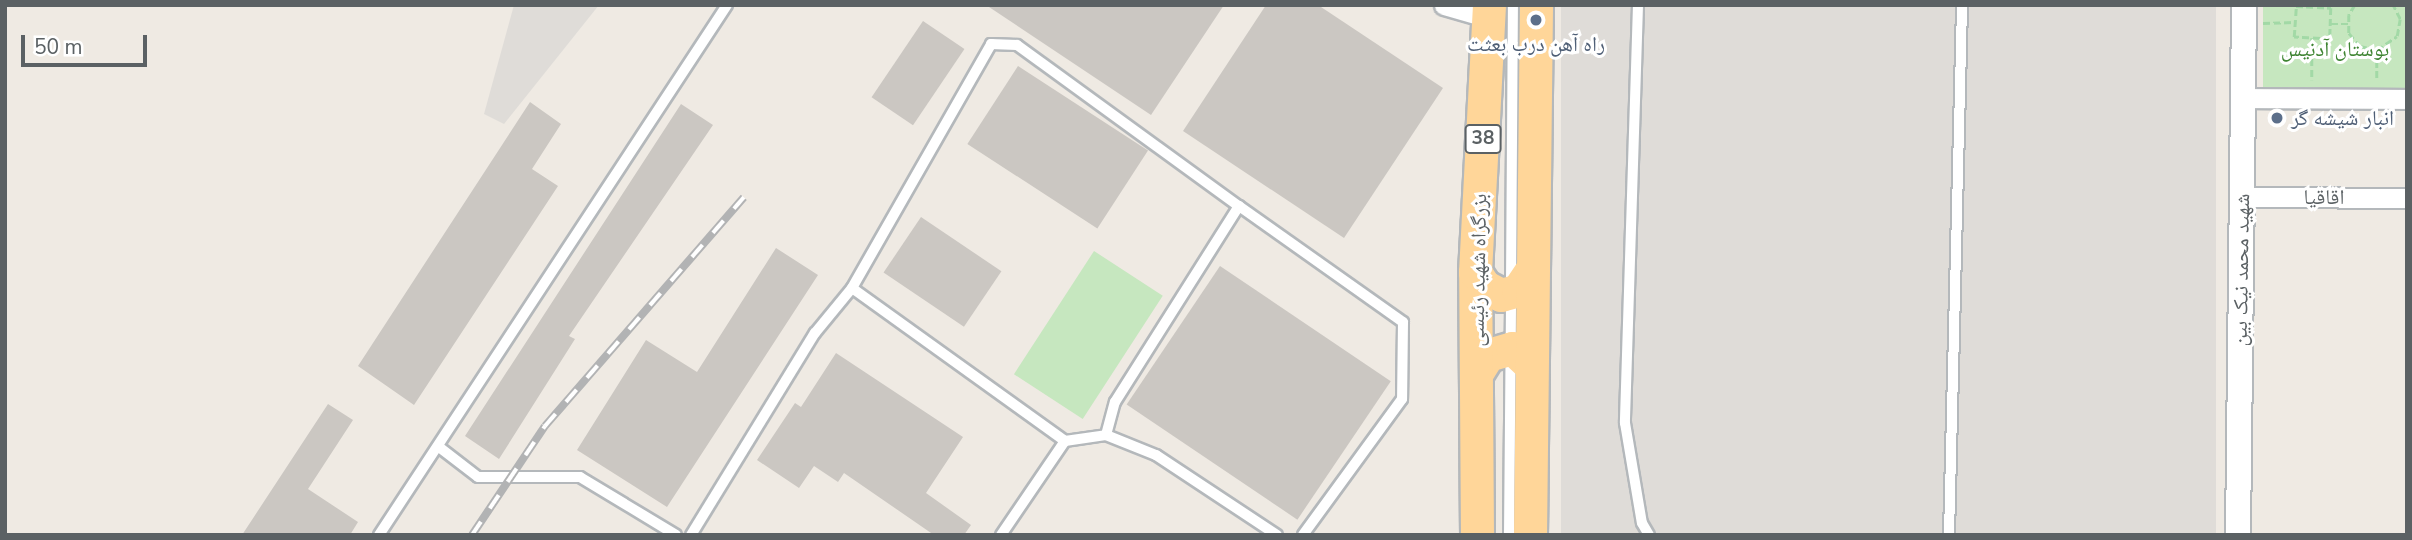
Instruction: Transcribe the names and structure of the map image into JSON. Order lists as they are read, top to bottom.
{
  "streets": {
    "highway": ["38", "بزرگراه شهید رئیسی"],
    "street": ["اقاقیا", "شهید محمد نیک بین"]
  },
  "crossings": [
    ["اقاقیا", "شهید محمد نیک بین"]
  ],
  "parks": ["بوستان آدنیس"],
  "places": ["راه آهن درب بعثت", "انبار شیشه گر"],
  "scale_bar": "50 m"
}
